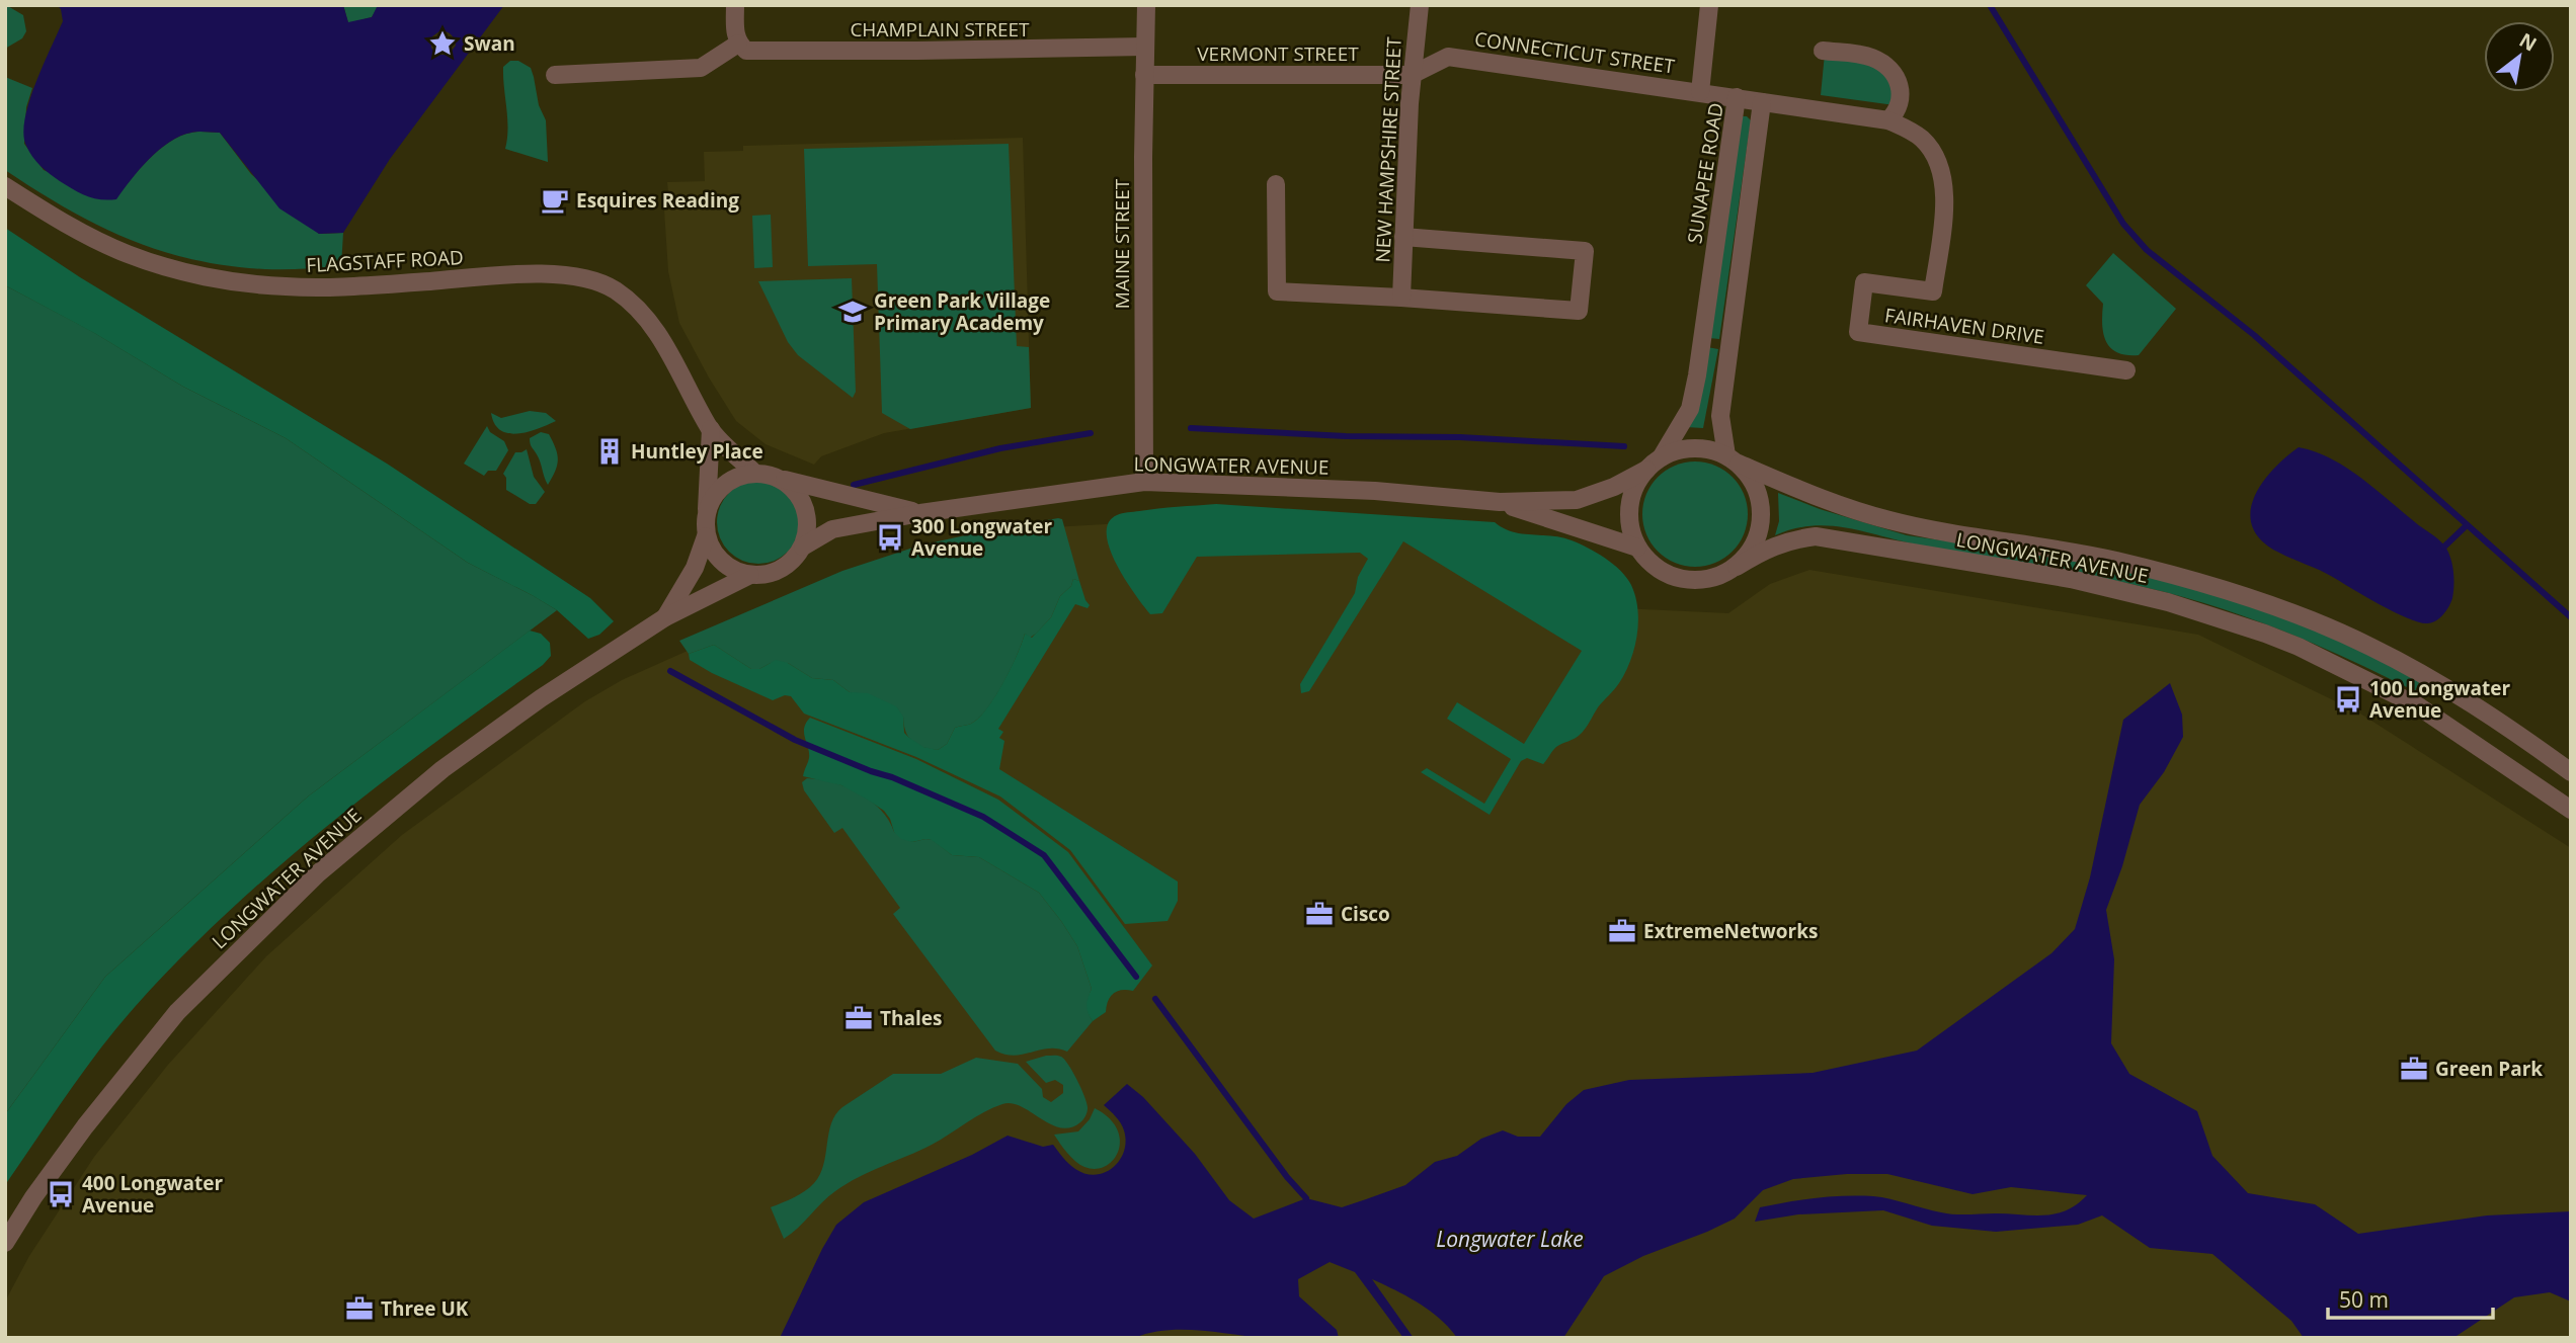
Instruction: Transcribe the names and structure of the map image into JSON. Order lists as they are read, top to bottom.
{
  "streets": {
    "street": [
      "CHAMPLAIN STREET",
      "CONNECTICUT STREET",
      "VERMONT STREET",
      "NEW HAMPSHIRE STREET",
      "SUNAPEE ROAD",
      "MAINE STREET",
      "FLAGSTAFF ROAD",
      "FAIRHAVEN DRIVE",
      "LONGWATER AVENUE"
    ]
  },
  "crossings": [
    ["CHAMPLAIN STREET", "MAINE STREET"],
    ["CONNECTICUT STREET", "VERMONT STREET"],
    ["CONNECTICUT STREET", "NEW HAMPSHIRE STREET"],
    ["CONNECTICUT STREET", "SUNAPEE ROAD"],
    ["VERMONT STREET", "NEW HAMPSHIRE STREET"],
    ["VERMONT STREET", "MAINE STREET"],
    ["SUNAPEE ROAD", "FAIRHAVEN DRIVE"],
    ["SUNAPEE ROAD", "LONGWATER AVENUE"],
    ["MAINE STREET", "LONGWATER AVENUE"],
    ["FLAGSTAFF ROAD", "LONGWATER AVENUE"]
  ],
  "water": ["Longwater Lake"],
  "places": {
    "place": ["Swan"],
    "cafe": ["Esquires Reading"],
    "school or university": ["Green Park Village Primary Academy"],
    "building": ["Huntley Place"],
    "bus stop": ["300 Longwater Avenue", "100 Longwater Avenue", "400 Longwater Avenue"],
    "office": [
      "Cisco",
      "ExtremeNetworks",
      "Thales",
      "Green Park",
      "Three UK"
    ]
  },
  "scale_bar": "50 m",
  "north": "top right"
}
